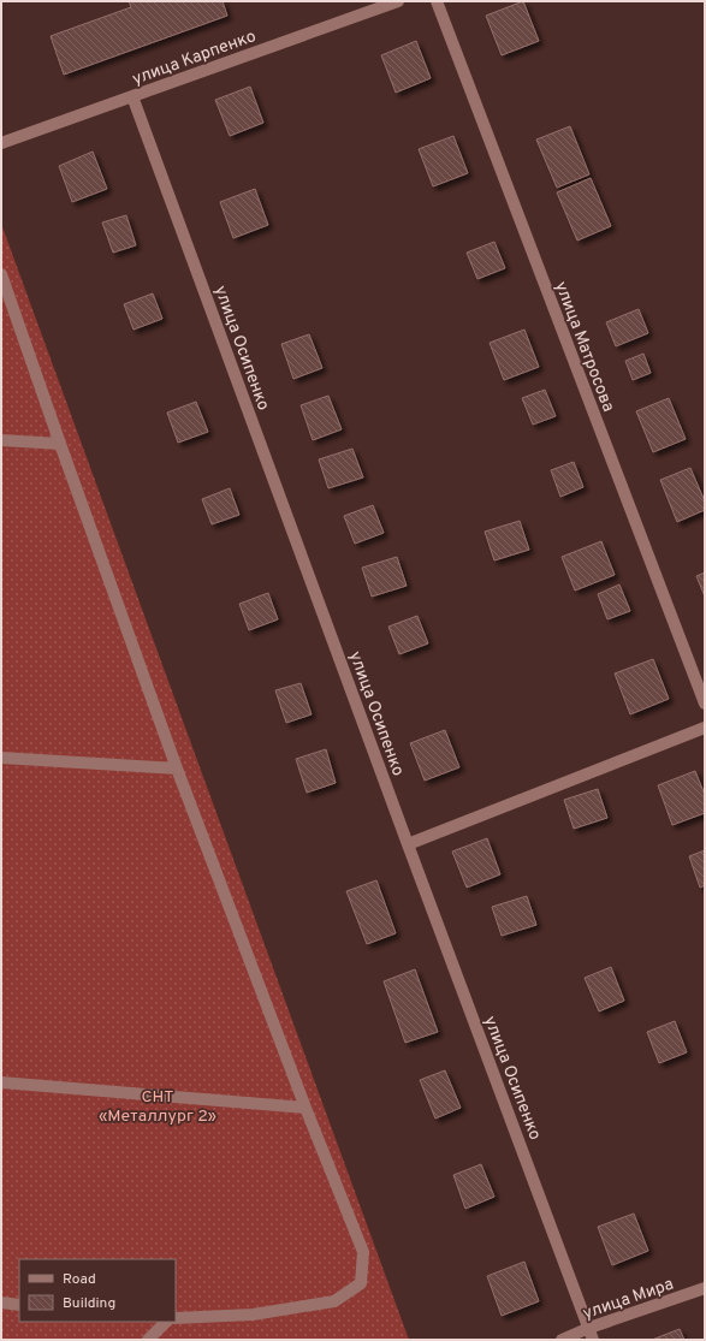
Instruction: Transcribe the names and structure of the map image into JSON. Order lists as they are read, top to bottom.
{
  "streets": {
    "street": [
      "улица Карпенко",
      "улица Матросова",
      "улица Осипенко",
      "улица Мира"
    ]
  },
  "crossings": [
    ["улица Карпенко", "улица Осипенко"],
    ["улица Осипенко", "улица Мира"]
  ],
  "parks": ["СНТ «Металлург 2»"],
  "legend": ["Road", "Building"]
}
